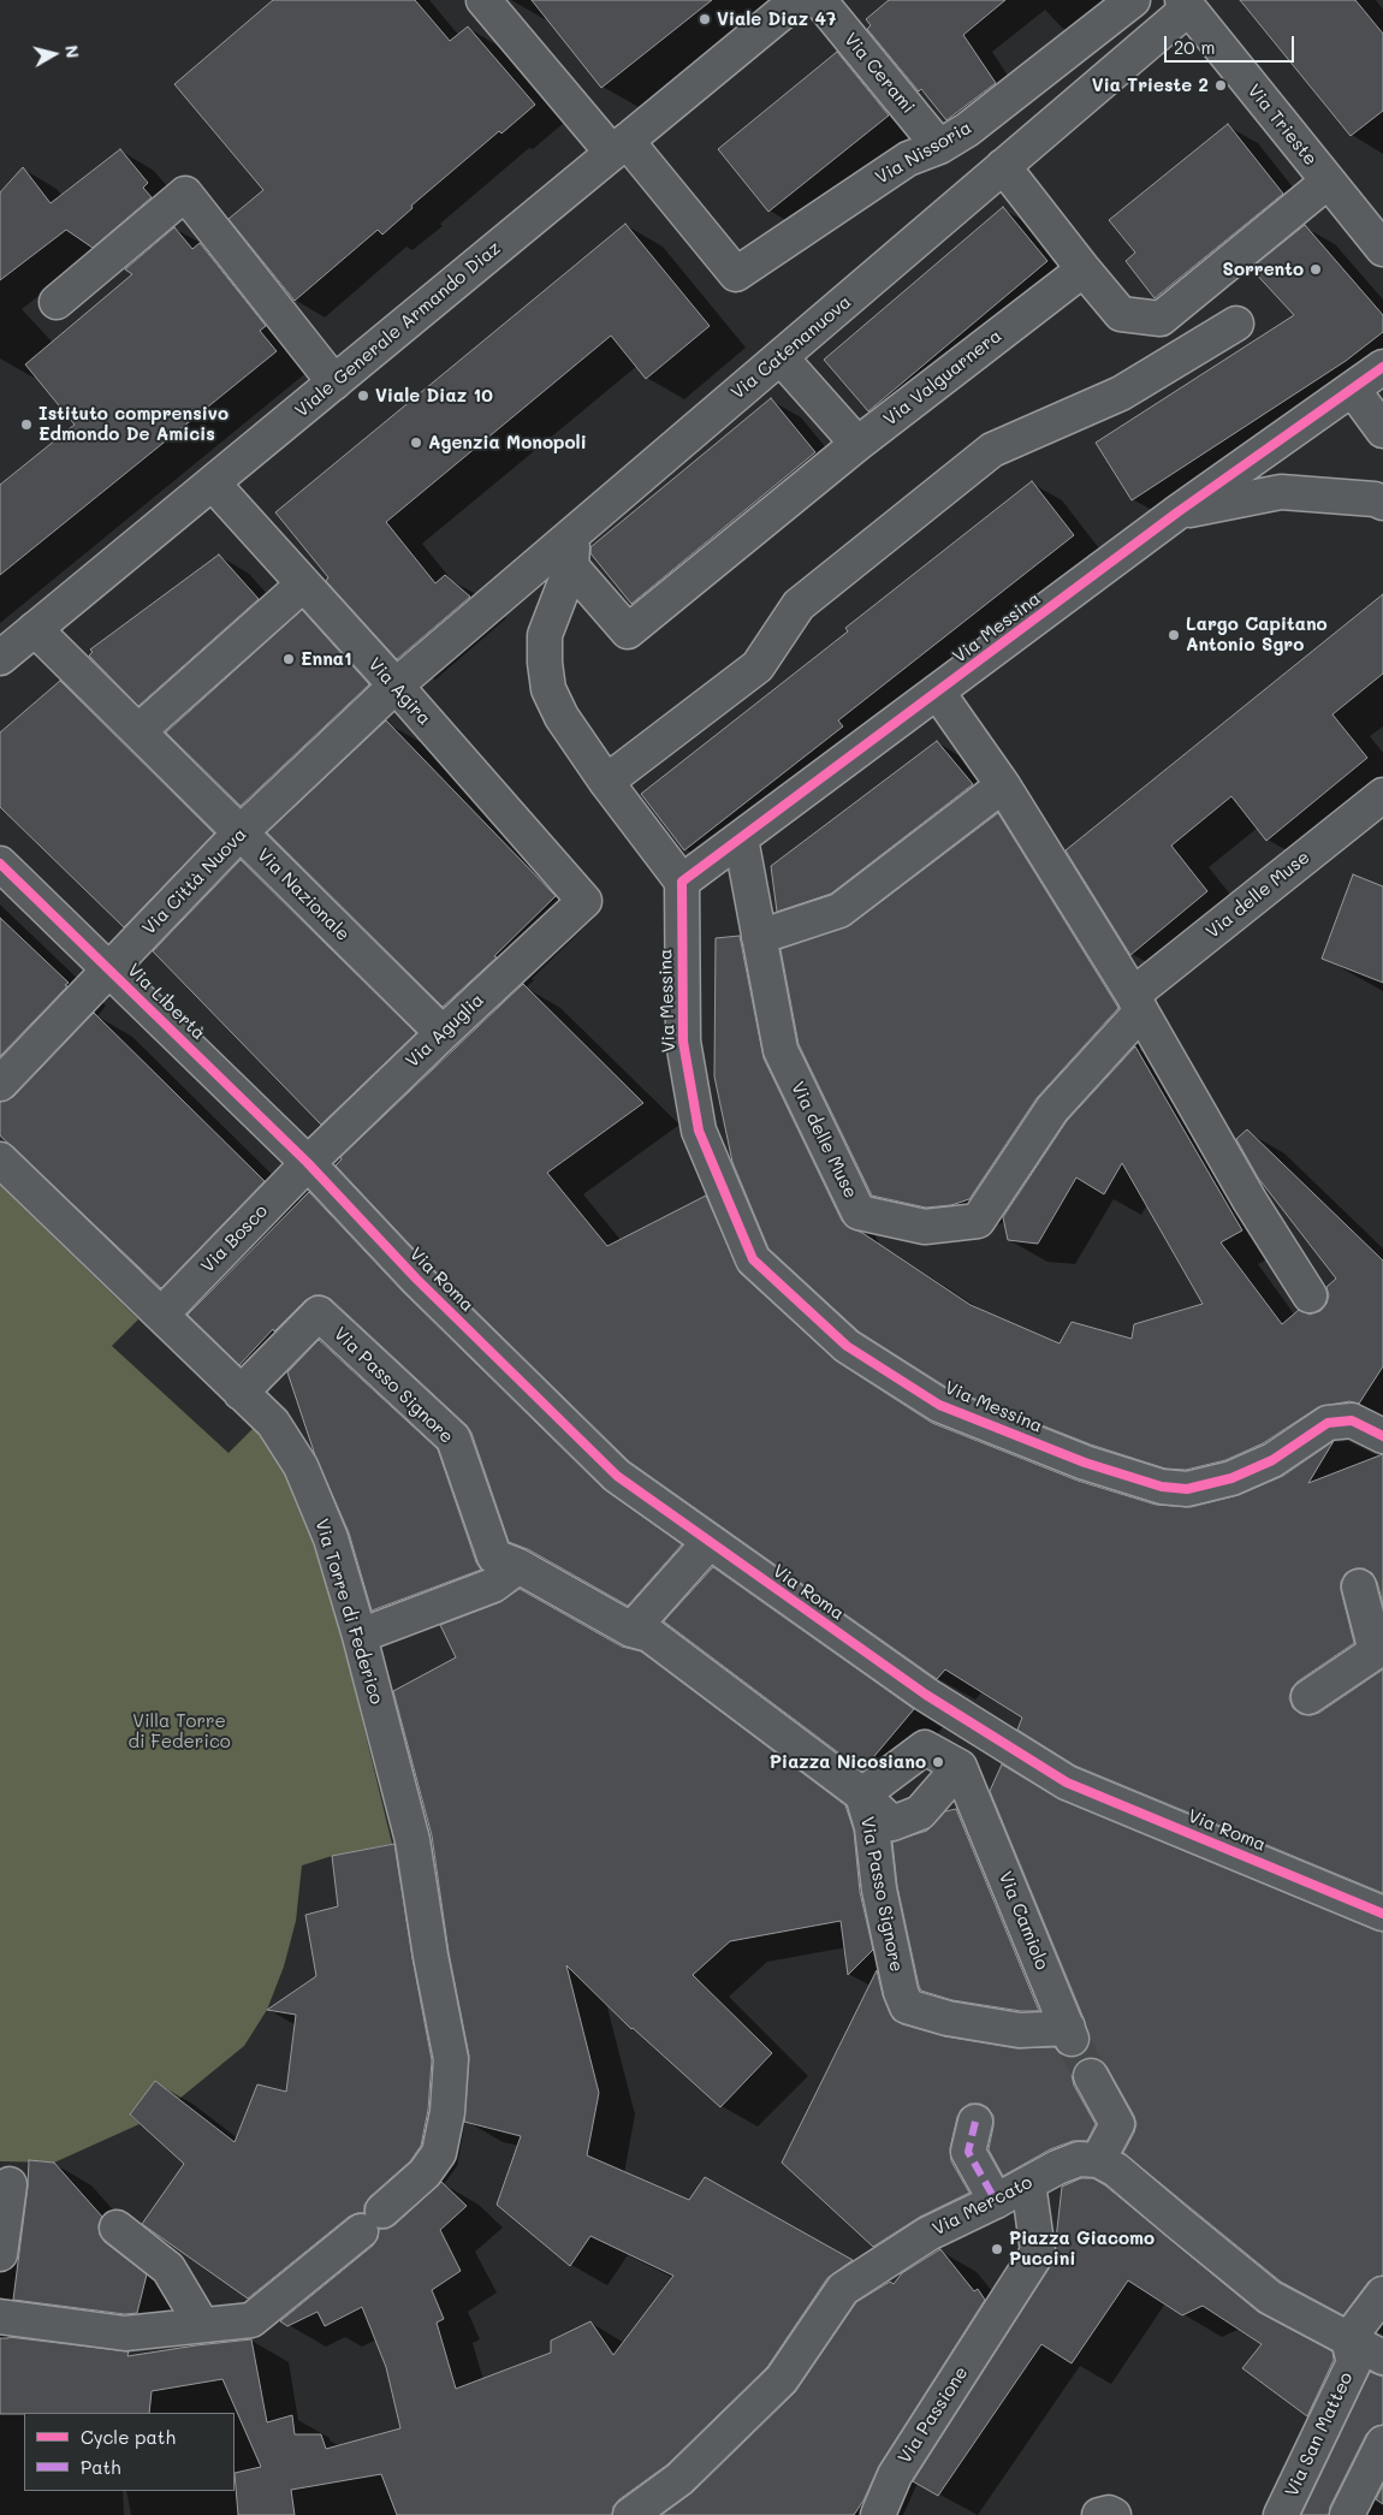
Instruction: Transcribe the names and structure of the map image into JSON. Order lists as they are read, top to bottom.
{
  "streets": {
    "street": [
      "Via Cerami",
      "Via Trieste",
      "Via Nissoria",
      "Viale Generale Armando Diaz",
      "Via Catenanuova",
      "Via Valguarnera",
      "Via Messina",
      "Via Agira",
      "Via Città Nuova",
      "Via Nazionale",
      "Via delle Muse",
      "Via Libertà",
      "Via Aguglia",
      "Via Bosco",
      "Via Roma",
      "Via Passo Signore",
      "Via Torre di Federico",
      "Via Camiolo",
      "Via Mercato",
      "Via Passione",
      "Via San Matteo"
    ]
  },
  "crossings": [
    ["Via Cerami", "Via Nissoria"],
    ["Via Trieste", "Via Catenanuova"],
    ["Via Nissoria", "Viale Generale Armando Diaz"],
    ["Viale Generale Armando Diaz", "Via Agira"],
    ["Viale Generale Armando Diaz", "Via Nazionale"],
    ["Via Catenanuova", "Via Agira"],
    ["Via Catenanuova", "Via Città Nuova"],
    ["Via Messina", "Via delle Muse"],
    ["Via Agira", "Via Città Nuova"],
    ["Via Agira", "Via Aguglia"],
    ["Via Città Nuova", "Via Nazionale"],
    ["Via Città Nuova", "Via Libertà"],
    ["Via Nazionale", "Via Aguglia"],
    ["Via Libertà", "Via Aguglia"],
    ["Via Libertà", "Via Bosco"],
    ["Via Libertà", "Via Roma"],
    ["Via Aguglia", "Via Bosco"],
    ["Via Aguglia", "Via Roma"],
    ["Via Bosco", "Via Roma"],
    ["Via Bosco", "Via Torre di Federico"],
    ["Via Passo Signore", "Via Torre di Federico"],
    ["Via Passo Signore", "Via Camiolo"],
    ["Via Mercato", "Via Passione"]
  ],
  "parks": ["Villa Torre di Federico"],
  "places": [
    "Viale Diaz 47",
    "Via Trieste 2",
    "Sorrento",
    "Viale Diaz 10",
    "Istituto comprensivo Edmondo De Amicis",
    "Agenzia Monopoli",
    "Largo Capitano Antonio Sgro",
    "Enna1",
    "Piazza Nicosiano",
    "Piazza Giacomo Puccini"
  ],
  "legend": ["Cycle path", "Path"],
  "scale_bar": "20 m",
  "north": "right"
}
